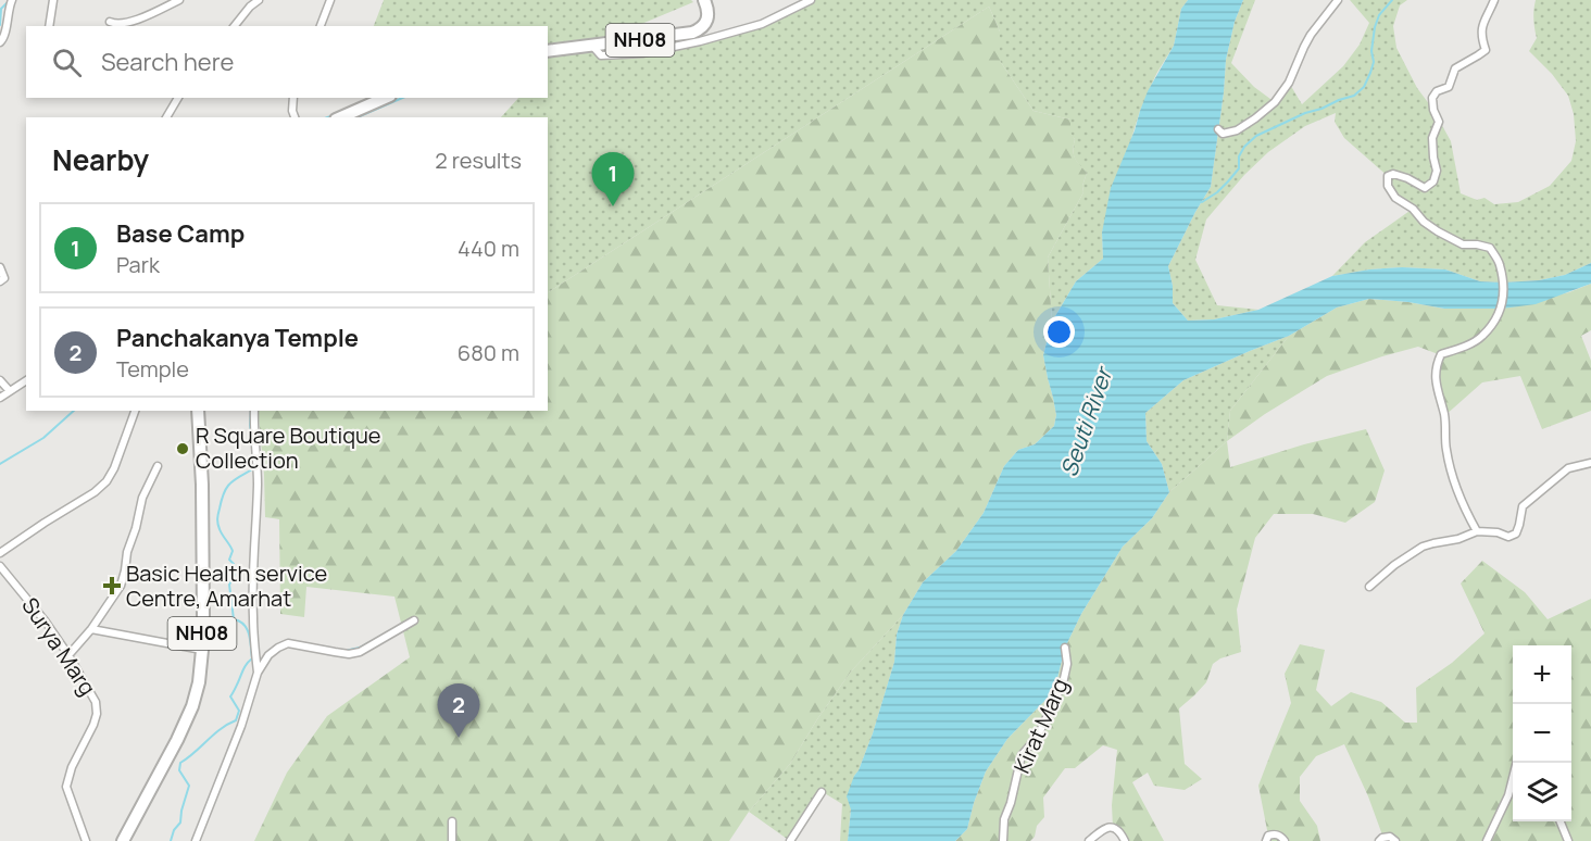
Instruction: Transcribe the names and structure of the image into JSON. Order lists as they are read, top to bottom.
{
  "streets": {
    "main road": ["NH08"],
    "street": ["Surya Marg", "Kirat Marg"]
  },
  "water": ["Seuti River"],
  "places": {
    "other": ["R Square Boutique Collection"],
    "health": ["Basic Health service Centre, Amarhat"]
  },
  "page": {
    "search": "Search here",
    "heading": ["Nearby", "2 results"],
    "pins": ["1", "2"],
    "list": [
      {
        "mark": "1",
        "name": "Base Camp",
        "note": "Park",
        "value": "440 m"
      },
      {
        "mark": "2",
        "name": "Panchakanya Temple",
        "note": "Temple",
        "value": "680 m"
      }
    ],
    "map_buttons": ["+", "−"]
  }
}
